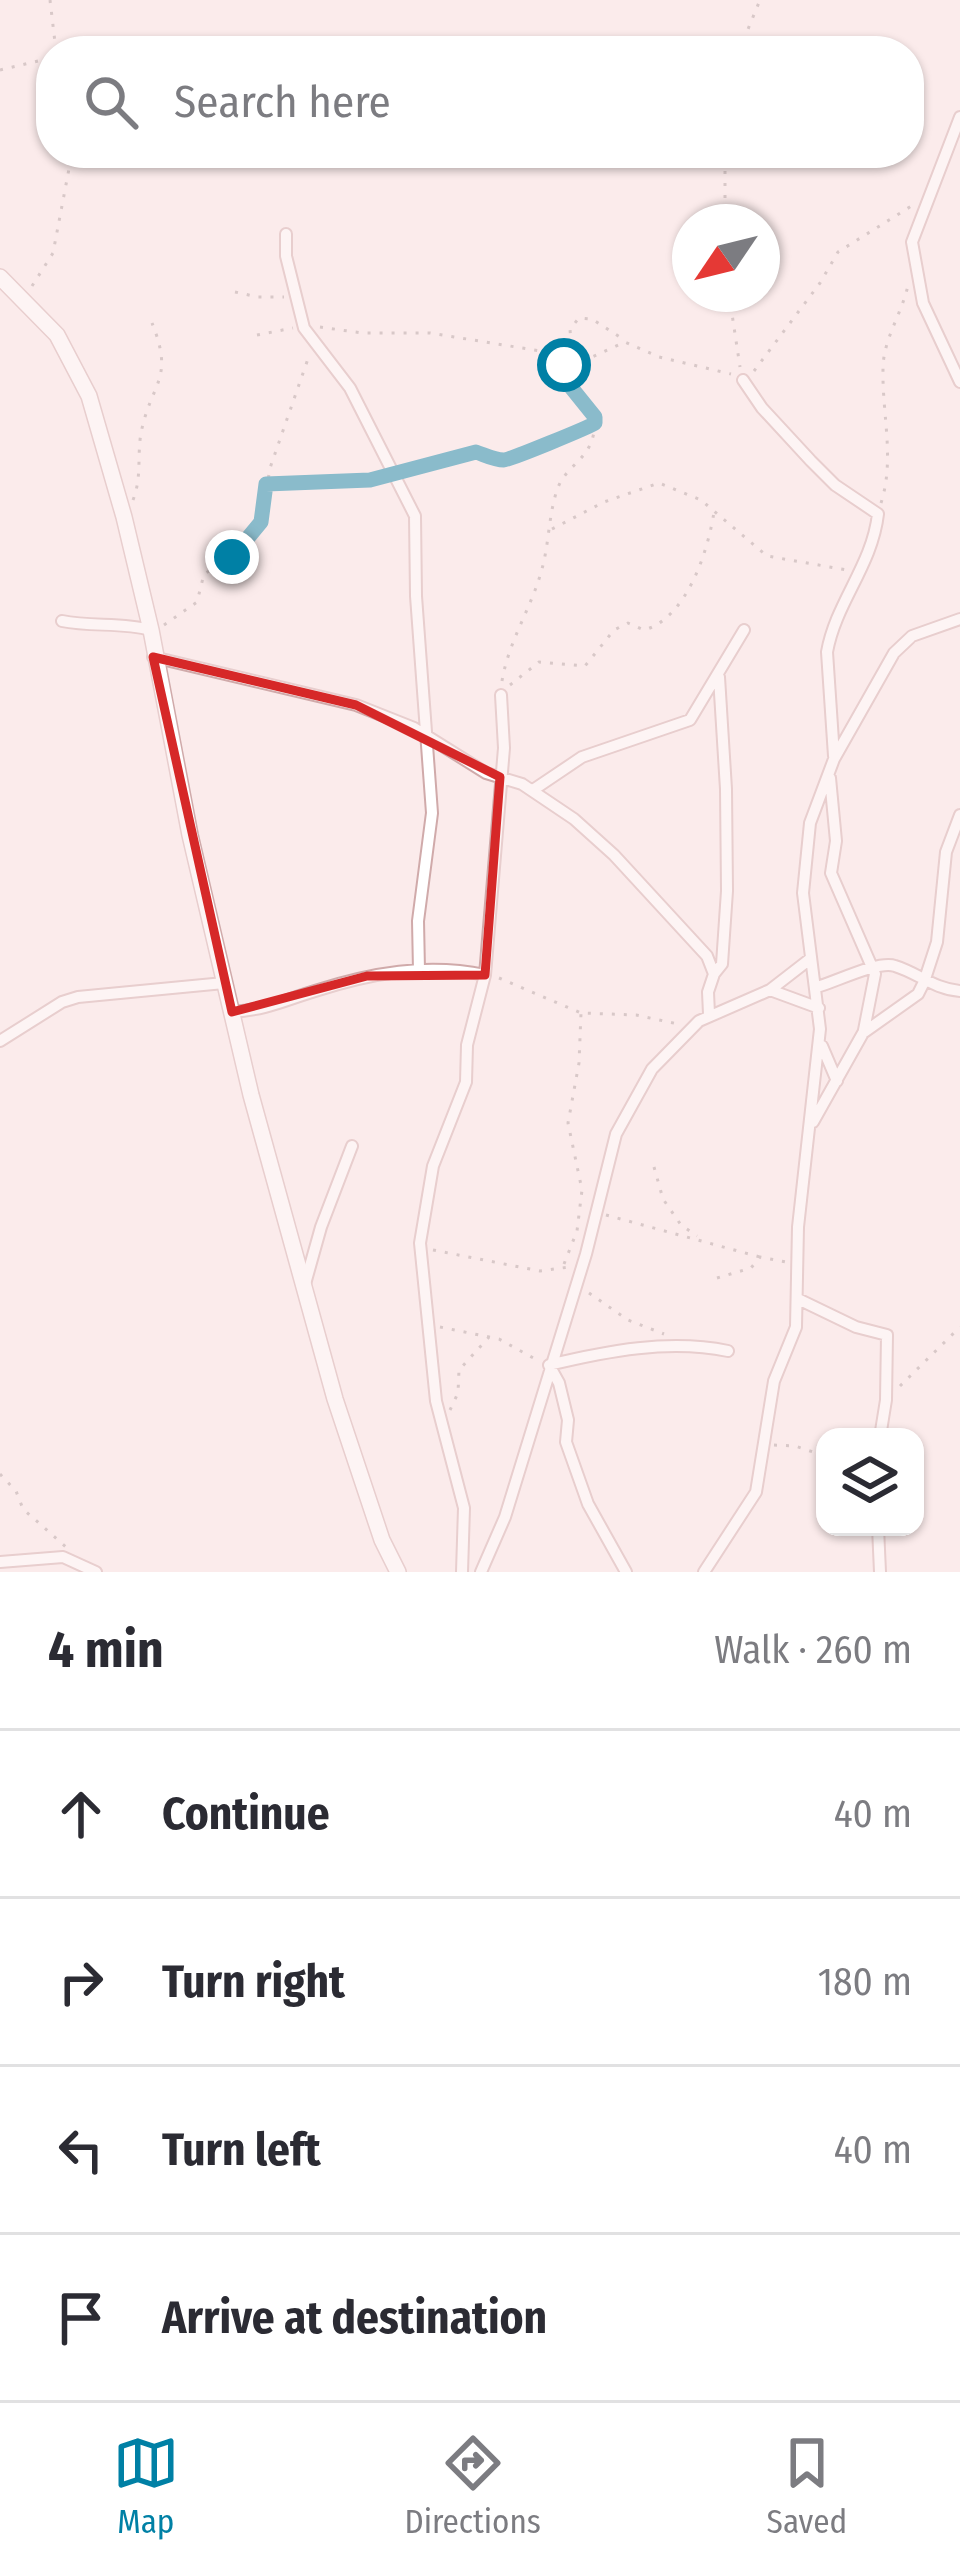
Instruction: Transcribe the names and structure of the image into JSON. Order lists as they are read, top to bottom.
{
  "north": "bottom left",
  "page": {
    "search": "Search here",
    "heading": ["4 min", "Walk · 260 m"],
    "list": [
      ["Continue", "40 m"],
      ["Turn right", "180 m"],
      ["Turn left", "40 m"],
      "Arrive at destination"
    ],
    "nav": ["Map", "Directions", "Saved"]
  }
}
